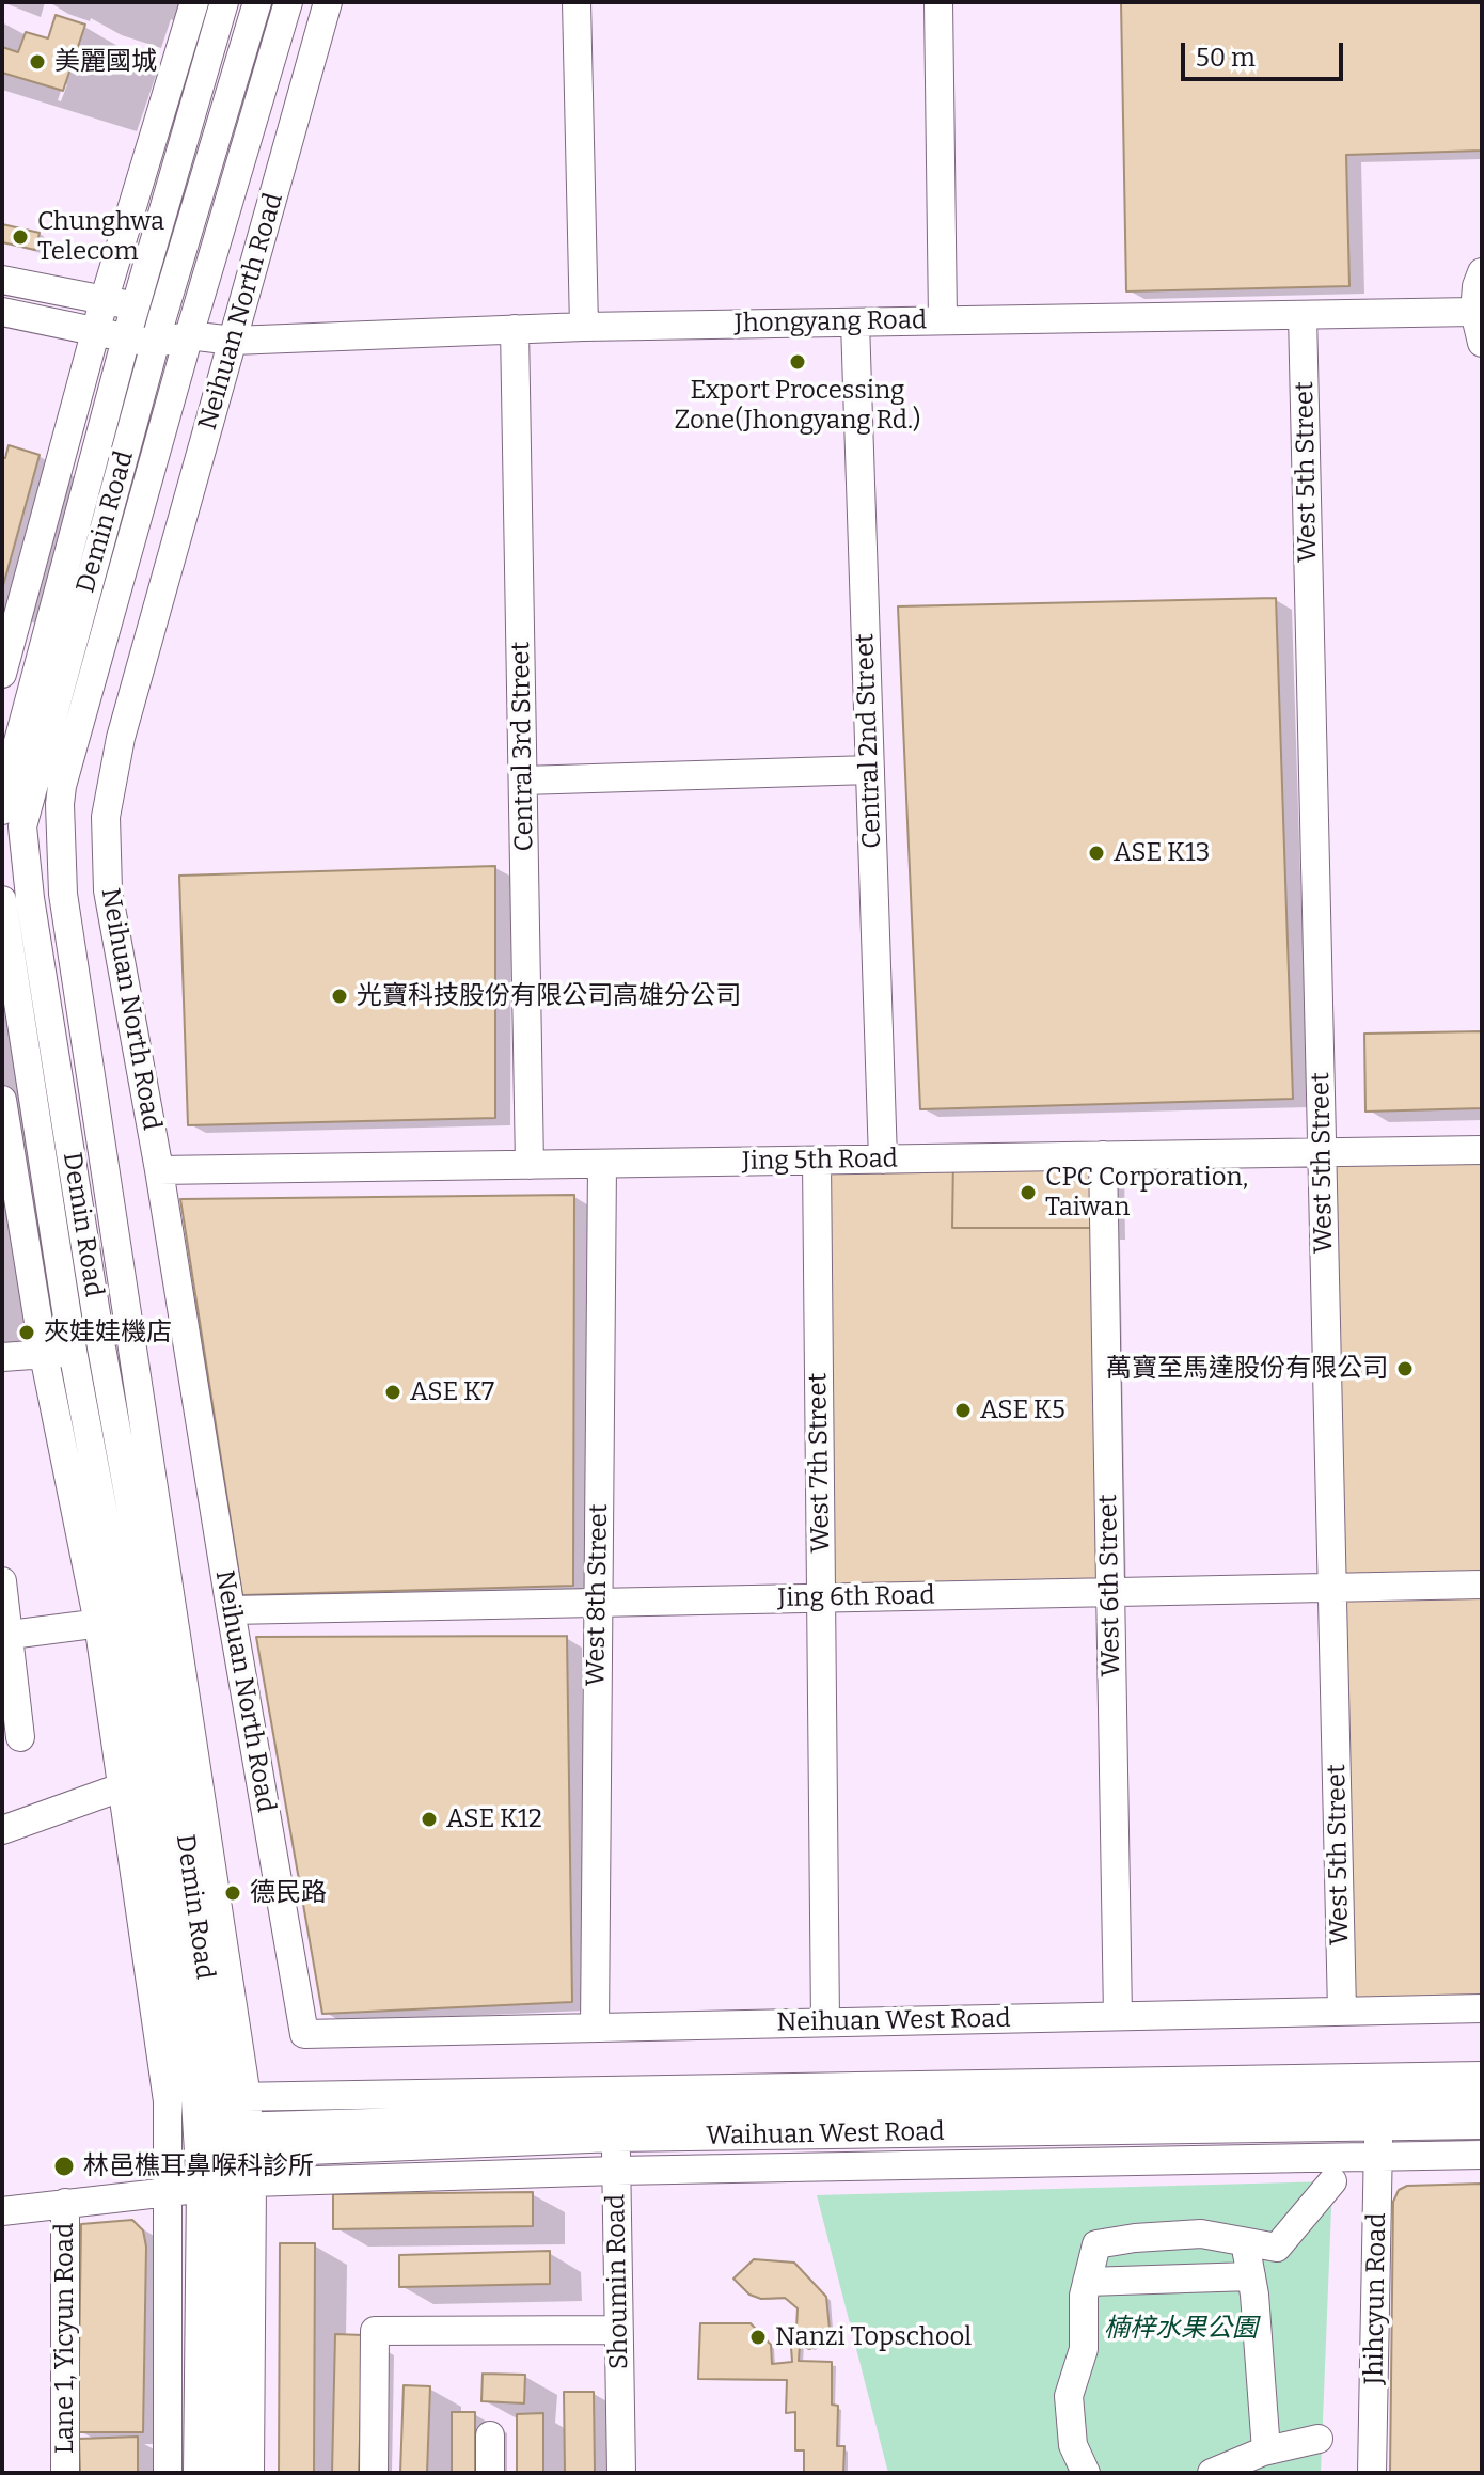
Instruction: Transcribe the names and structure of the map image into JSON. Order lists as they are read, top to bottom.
{
  "streets": {
    "street": [
      "Neihuan North Road",
      "Jhongyang Road",
      "West 5th Street",
      "Demin Road",
      "Central 2nd Street",
      "Central 3rd Street",
      "Jing 5th Road",
      "West 7th Street",
      "West 6th Street",
      "West 8th Street",
      "Jing 6th Road",
      "Neihuan West Road",
      "Waihuan West Road",
      "Shoumin Road",
      "Jhihcyun Road",
      "Lane 1, Yicyun Road"
    ]
  },
  "crossings": [
    ["Neihuan North Road", "Jhongyang Road"],
    ["Neihuan North Road", "Jing 5th Road"],
    ["Neihuan North Road", "Jing 6th Road"],
    ["Neihuan North Road", "Neihuan West Road"],
    ["Jhongyang Road", "West 5th Street"],
    ["Jhongyang Road", "Demin Road"],
    ["Jhongyang Road", "Central 2nd Street"],
    ["Jhongyang Road", "Central 3rd Street"],
    ["West 5th Street", "Jing 5th Road"],
    ["West 5th Street", "Jing 6th Road"],
    ["West 5th Street", "Neihuan West Road"],
    ["Demin Road", "Waihuan West Road"],
    ["Central 2nd Street", "Jing 5th Road"],
    ["Central 3rd Street", "Jing 5th Road"],
    ["Jing 5th Road", "West 7th Street"],
    ["Jing 5th Road", "West 6th Street"],
    ["Jing 5th Road", "West 8th Street"],
    ["West 7th Street", "Jing 6th Road"],
    ["West 7th Street", "Neihuan West Road"],
    ["West 6th Street", "Jing 6th Road"],
    ["West 6th Street", "Neihuan West Road"],
    ["West 8th Street", "Jing 6th Road"],
    ["West 8th Street", "Neihuan West Road"],
    ["Waihuan West Road", "Shoumin Road"],
    ["Waihuan West Road", "Jhihcyun Road"],
    ["Waihuan West Road", "Lane 1, Yicyun Road"]
  ],
  "parks": ["楠梓水果公園"],
  "places": [
    "美麗國城",
    "Chunghwa Telecom",
    "Export Processing Zone(Jhongyang Rd.)",
    "ASE K13",
    "光寶科技股份有限公司高雄分公司",
    "CPC Corporation, Taiwan",
    "夾娃娃機店",
    "萬寶至馬達股份有限公司",
    "ASE K7",
    "ASE K5",
    "ASE K12",
    "德民路",
    "林邑樵耳鼻喉科診所",
    "Nanzi Topschool"
  ],
  "scale_bar": "50 m"
}
